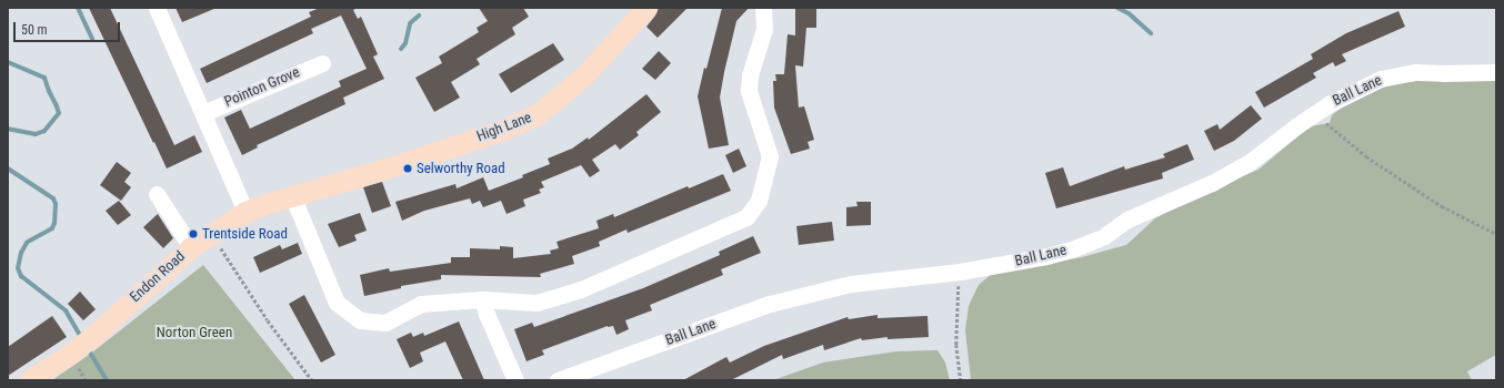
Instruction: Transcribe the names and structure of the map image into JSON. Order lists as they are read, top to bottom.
{
  "streets": {
    "main road": ["High Lane", "Endon Road"],
    "street": ["Pointon Grove", "Ball Lane"]
  },
  "crossings": [
    ["High Lane", "Endon Road"]
  ],
  "parks": ["Norton Green"],
  "places": ["Selworthy Road", "Trentside Road"],
  "scale_bar": "50 m"
}
